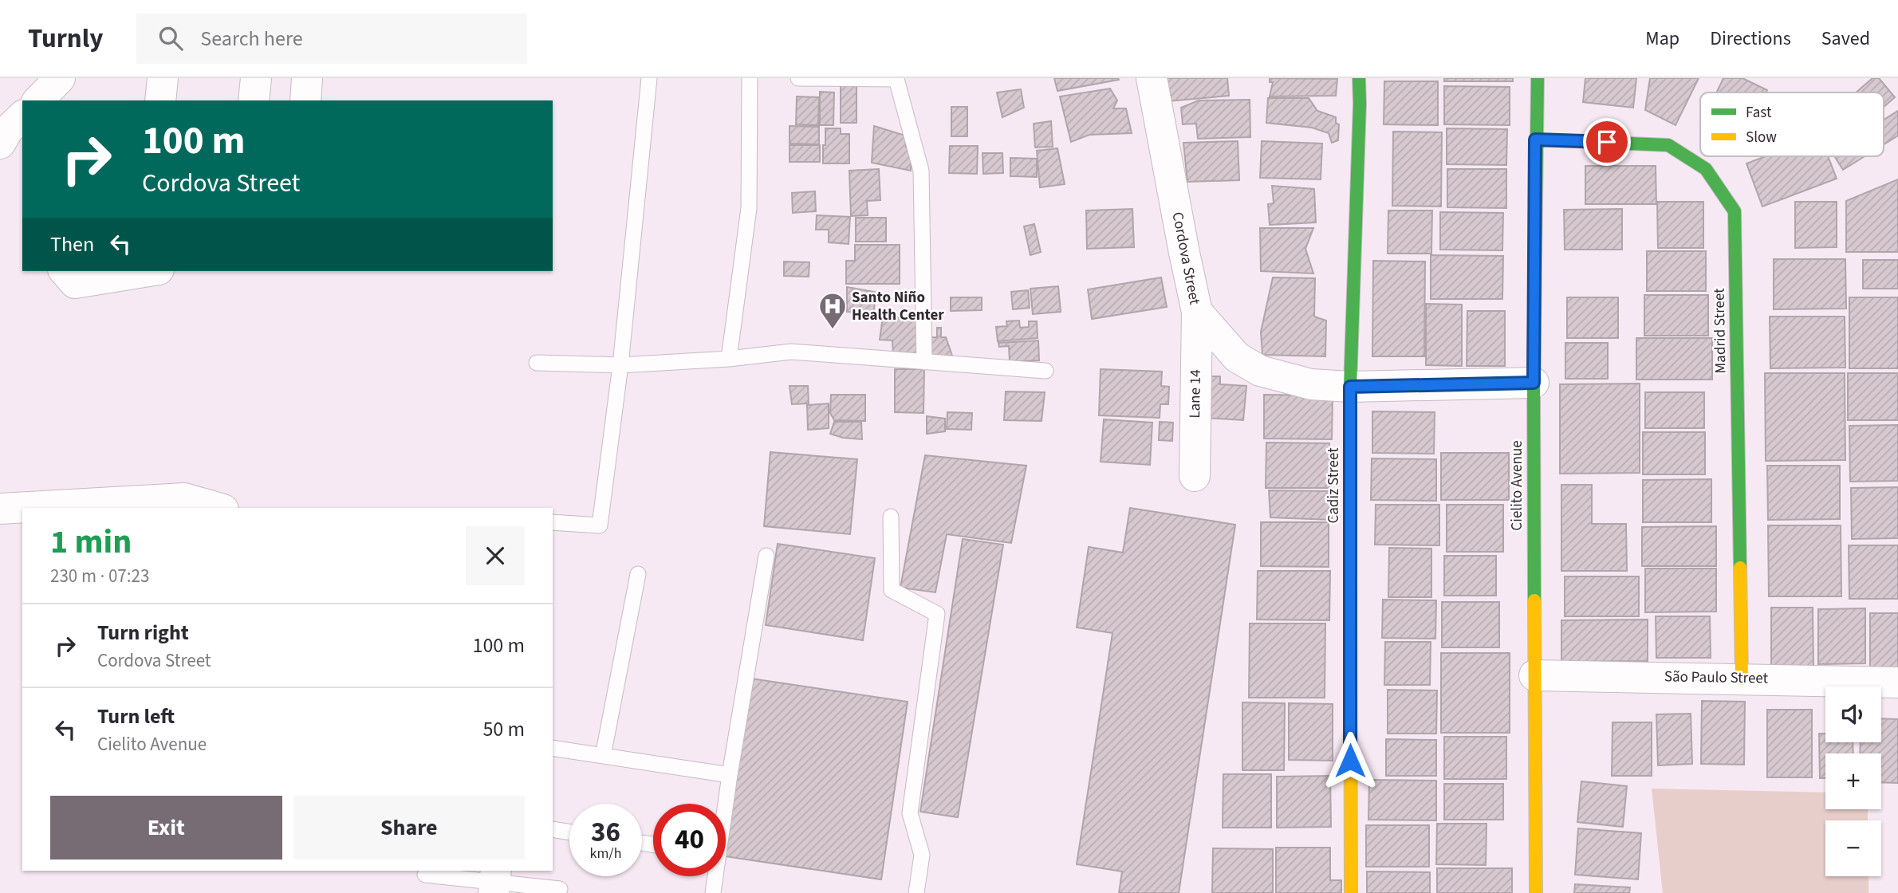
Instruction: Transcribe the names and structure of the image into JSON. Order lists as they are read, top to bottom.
{
  "streets": {
    "street": [
      "Cordova Street",
      "Madrid Street",
      "Lane 14",
      "Cadiz Street",
      "Cielito Avenue",
      "São Paulo Street"
    ]
  },
  "crossings": [
    ["Cordova Street", "Lane 14"],
    ["Cordova Street", "Cadiz Street"],
    ["Cordova Street", "Cielito Avenue"],
    ["Madrid Street", "Cielito Avenue"],
    ["Madrid Street", "São Paulo Street"],
    ["Cielito Avenue", "São Paulo Street"]
  ],
  "places": {
    "hospital": ["Santo Niño Health Center"]
  },
  "legend": ["Fast", "Slow"],
  "page": {
    "header": "Turnly",
    "search": "Search here",
    "nav": ["Map", "Directions", "Saved"],
    "turn": ["100 m", "Cordova Street"],
    "then": "Then",
    "heading": ["1 min", "230 m · 07:23"],
    "list": [
      {
        "name": "Turn right",
        "note": "Cordova Street",
        "value": "100 m"
      },
      {
        "name": "Turn left",
        "note": "Cielito Avenue",
        "value": "50 m"
      }
    ],
    "map_buttons": ["+", "−"],
    "buttons": ["Exit", "Share"],
    "speed": "36 km/h",
    "limit": "40"
  }
}
